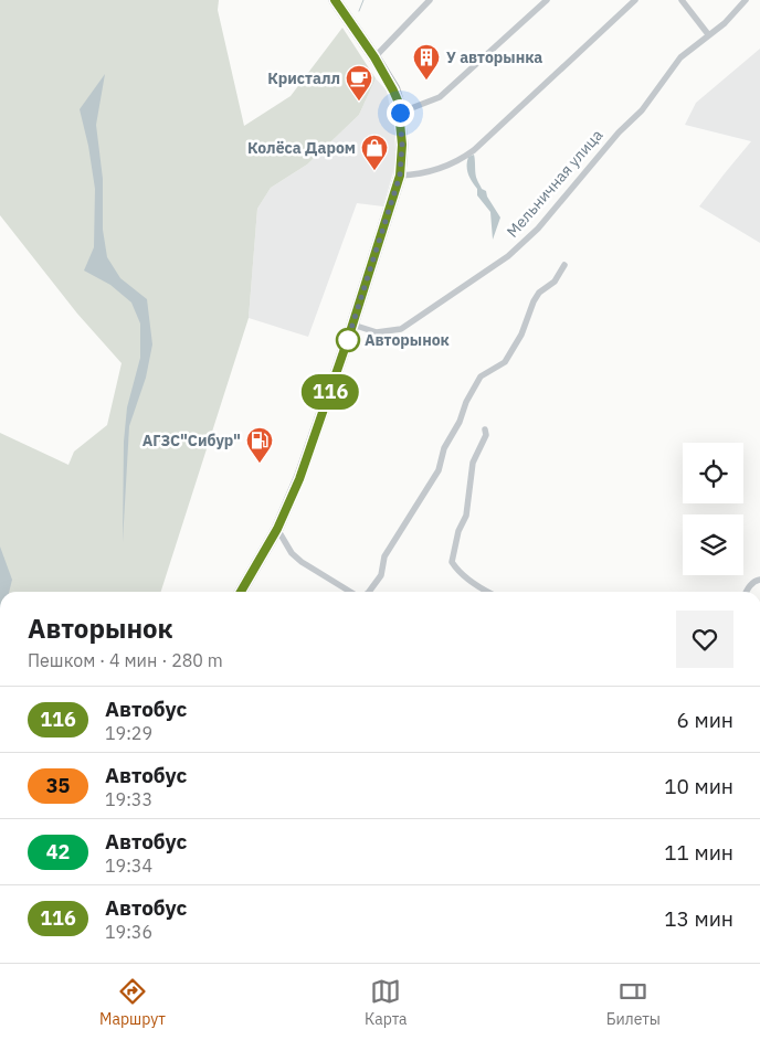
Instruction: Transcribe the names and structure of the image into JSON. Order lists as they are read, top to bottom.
{
  "streets": {
    "street": ["Мельничная улица"]
  },
  "places": {
    "building": ["У авторынка"],
    "cafe": ["Кристалл"],
    "shop": ["Колёса Даром"],
    "other": ["Авторынок"],
    "fuel station": ["АГЗС\"Сибур\""]
  },
  "lines": ["bus line 116"],
  "page": {
    "on_map": "116",
    "heading": ["Авторынок", "Пешком · 4 мин · 280 m"],
    "list": [
      {
        "mark": "116",
        "name": "Автобус",
        "note": "19:29",
        "value": "6 мин"
      },
      {
        "mark": "35",
        "name": "Автобус",
        "note": "19:33",
        "value": "10 мин"
      },
      {
        "mark": "42",
        "name": "Автобус",
        "note": "19:34",
        "value": "11 мин"
      },
      {
        "mark": "116",
        "name": "Автобус",
        "note": "19:36",
        "value": "13 мин"
      }
    ],
    "tabs": ["Маршрут", "Карта", "Билеты"]
  }
}
